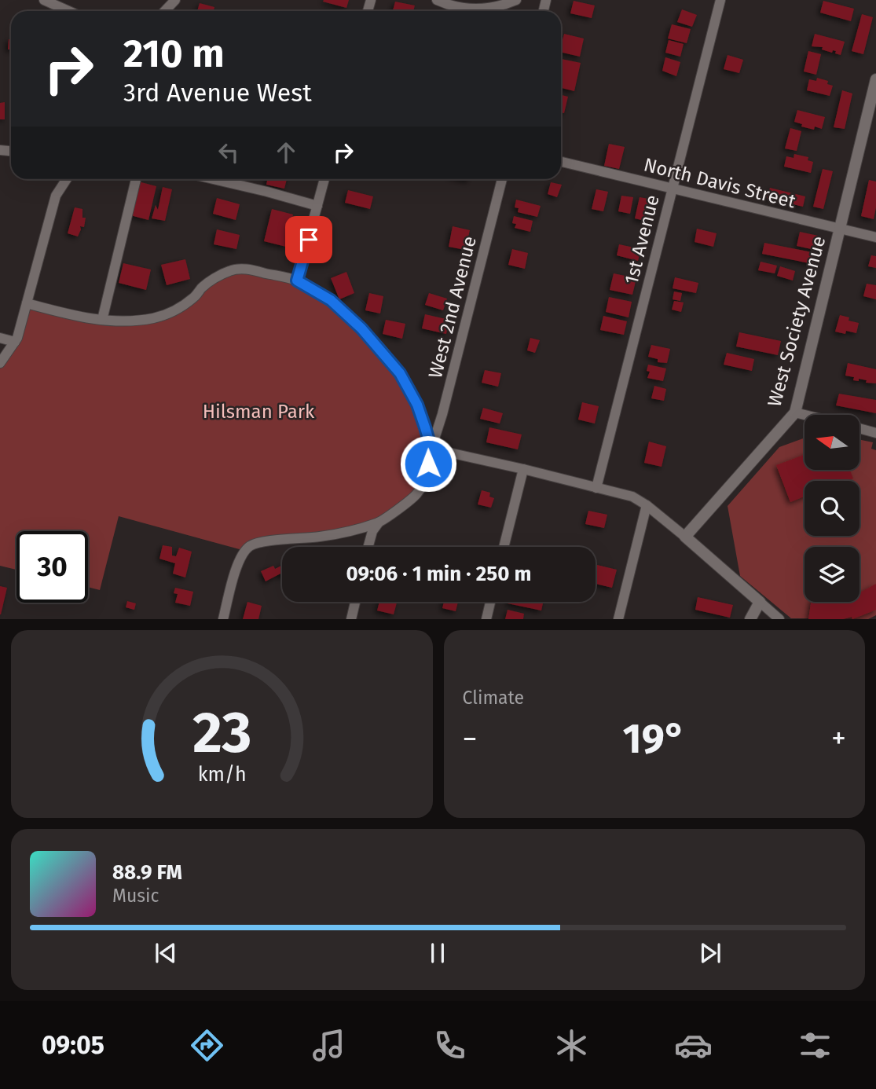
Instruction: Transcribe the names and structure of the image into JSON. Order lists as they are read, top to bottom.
{
  "streets": {
    "street": [
      "North Davis Street",
      "1st Avenue",
      "West 2nd Avenue",
      "West Society Avenue"
    ]
  },
  "crossings": [
    ["North Davis Street", "1st Avenue"],
    ["North Davis Street", "West Society Avenue"]
  ],
  "parks": ["Hilsman Park"],
  "north": "left",
  "page": {
    "turn": ["210 m", "3rd Avenue West"],
    "limit": "30",
    "trip": "09:06 · 1 min · 250 m",
    "tile": "Climate",
    "heat": ["−", "19°", "+"],
    "song": ["88.9 FM", "Music"],
    "tabs": "09:05",
    "gauge": ["23", "km/h"]
  }
}
